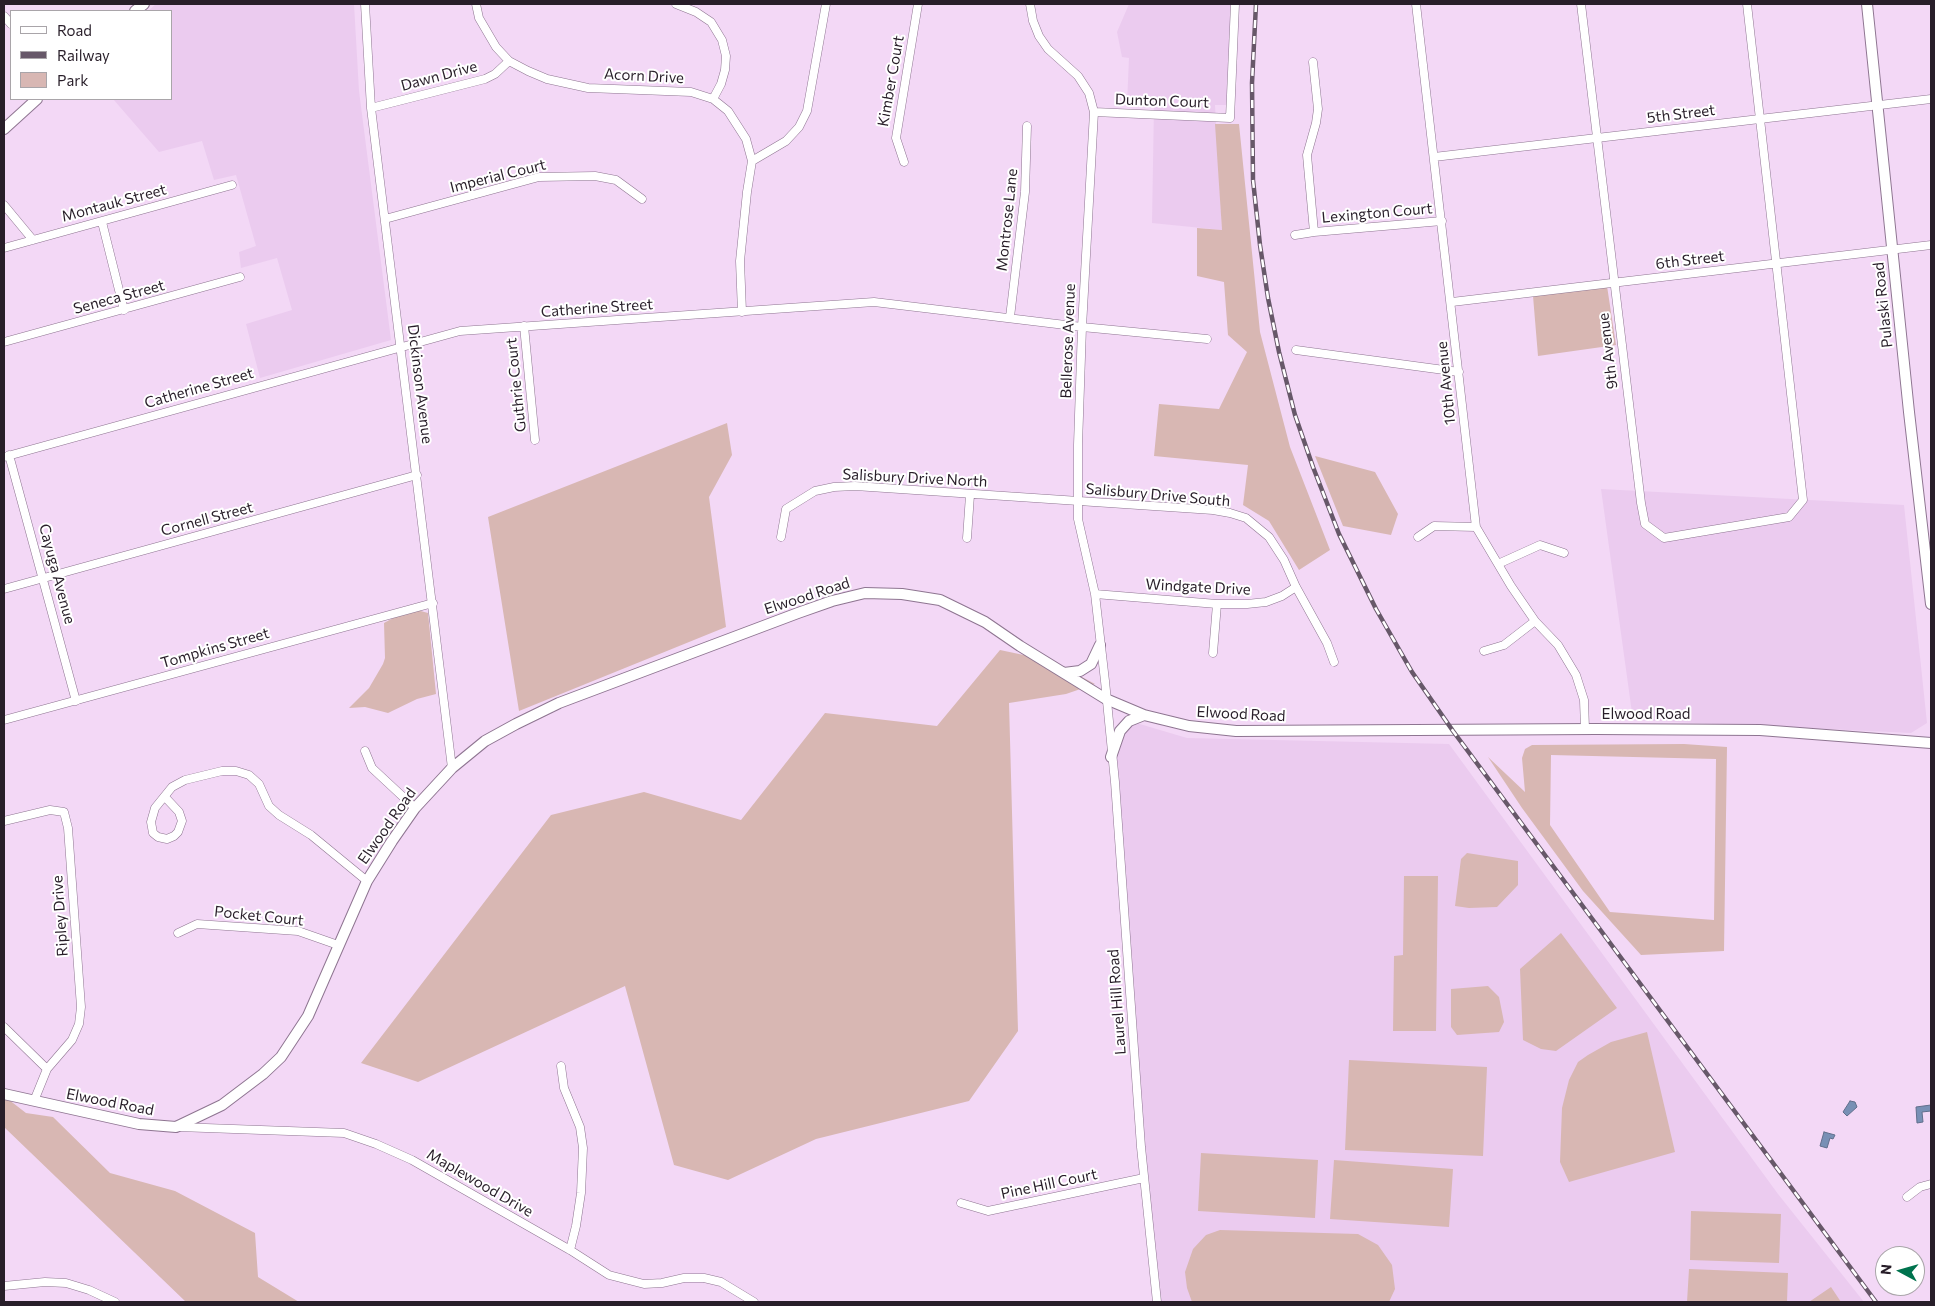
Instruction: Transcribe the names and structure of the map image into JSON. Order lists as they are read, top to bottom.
{
  "streets": {
    "main road": ["Pulaski Road", "Elwood Road"],
    "street": [
      "Dawn Drive",
      "Acorn Drive",
      "Kimber Court",
      "Dunton Court",
      "5th Street",
      "Imperial Court",
      "Montauk Street",
      "Lexington Court",
      "Montrose Lane",
      "6th Street",
      "Seneca Street",
      "Catherine Street",
      "Bellerose Avenue",
      "9th Avenue",
      "10th Avenue",
      "Dickinson Avenue",
      "Guthrie Court",
      "Salisbury Drive North",
      "Salisbury Drive South",
      "Cornell Street",
      "Cayuga Avenue",
      "Windgate Drive",
      "Tompkins Street",
      "Ripley Drive",
      "Pocket Court",
      "Laurel Hill Road",
      "Maplewood Drive",
      "Pine Hill Court"
    ]
  },
  "crossings": [
    ["Dawn Drive", "Acorn Drive"],
    ["Dawn Drive", "Dickinson Avenue"],
    ["Acorn Drive", "Catherine Street"],
    ["Dunton Court", "Bellerose Avenue"],
    ["5th Street", "Pulaski Road"],
    ["5th Street", "9th Avenue"],
    ["5th Street", "10th Avenue"],
    ["Imperial Court", "Dickinson Avenue"],
    ["Lexington Court", "10th Avenue"],
    ["Montrose Lane", "Catherine Street"],
    ["6th Street", "Pulaski Road"],
    ["6th Street", "9th Avenue"],
    ["6th Street", "10th Avenue"],
    ["Catherine Street", "Bellerose Avenue"],
    ["Catherine Street", "Dickinson Avenue"],
    ["Catherine Street", "Guthrie Court"],
    ["Catherine Street", "Cayuga Avenue"],
    ["Bellerose Avenue", "Salisbury Drive North"],
    ["Bellerose Avenue", "Salisbury Drive South"],
    ["Bellerose Avenue", "Windgate Drive"],
    ["Bellerose Avenue", "Elwood Road"],
    ["Bellerose Avenue", "Laurel Hill Road"],
    ["10th Avenue", "Elwood Road"],
    ["Dickinson Avenue", "Cornell Street"],
    ["Dickinson Avenue", "Elwood Road"],
    ["Dickinson Avenue", "Tompkins Street"],
    ["Salisbury Drive North", "Salisbury Drive South"],
    ["Salisbury Drive South", "Windgate Drive"],
    ["Cornell Street", "Cayuga Avenue"],
    ["Cayuga Avenue", "Tompkins Street"],
    ["Elwood Road", "Ripley Drive"],
    ["Elwood Road", "Pocket Court"],
    ["Elwood Road", "Laurel Hill Road"],
    ["Elwood Road", "Maplewood Drive"],
    ["Laurel Hill Road", "Pine Hill Court"]
  ],
  "legend": ["Road", "Railway", "Park"],
  "north": "left"
}
